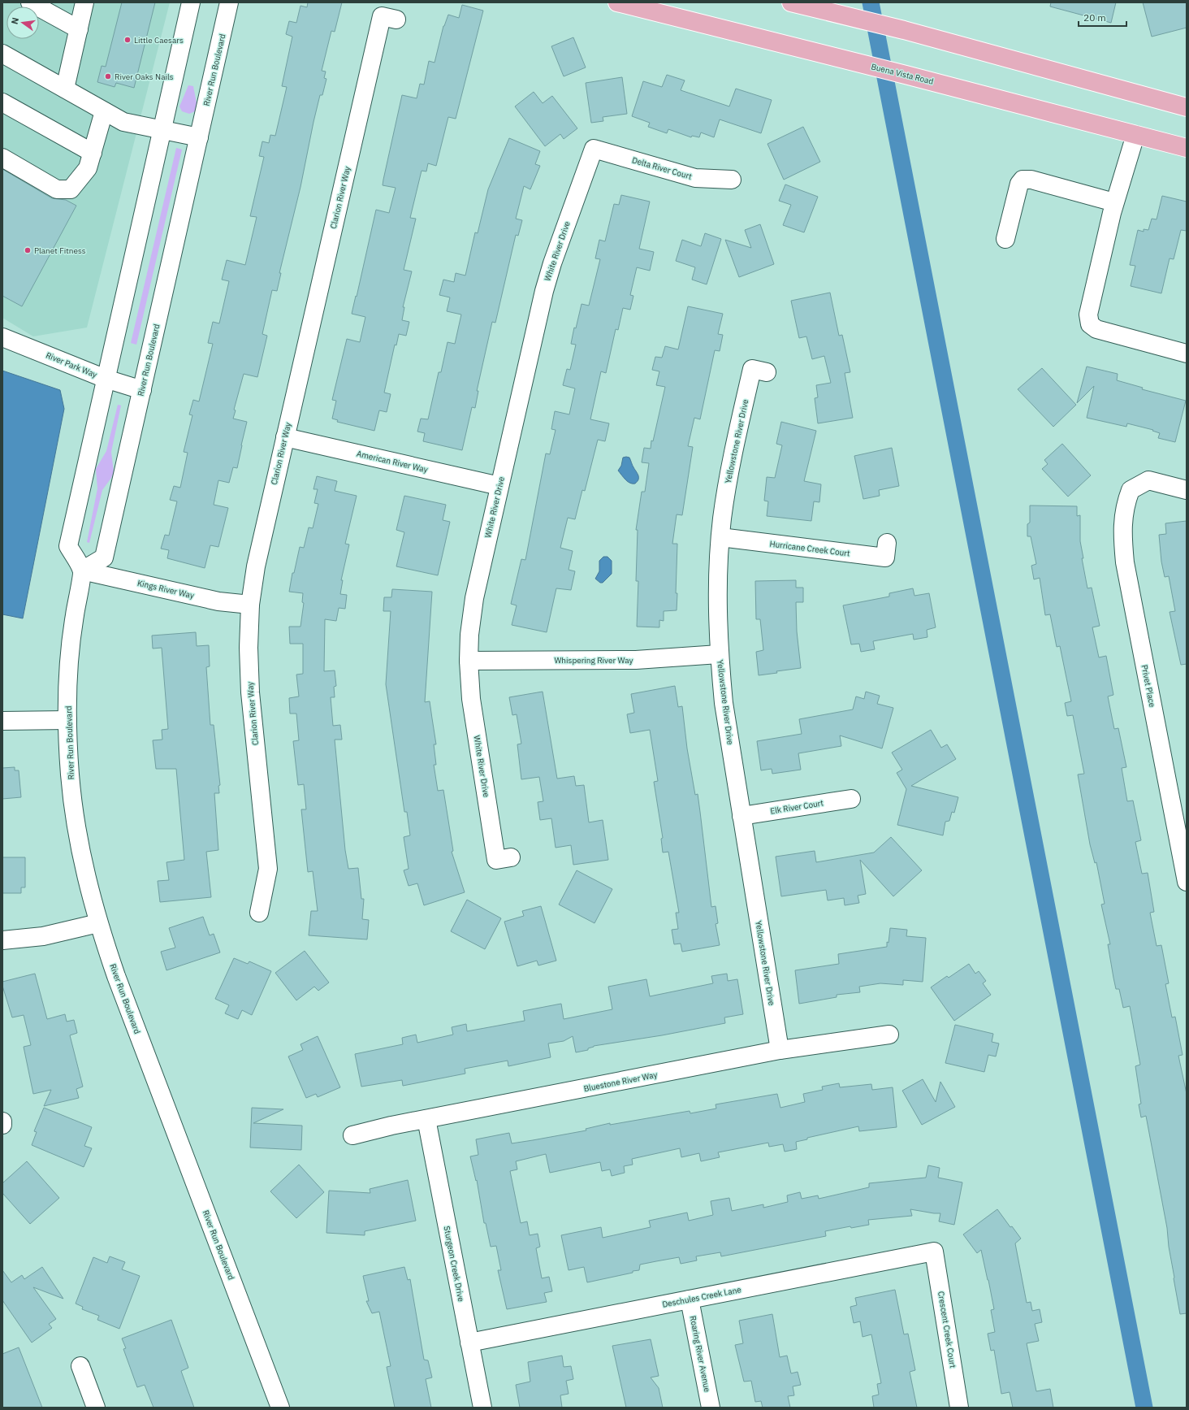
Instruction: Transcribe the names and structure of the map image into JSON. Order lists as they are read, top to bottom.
{
  "streets": {
    "main road": ["Buena Vista Road"],
    "street": [
      "River Run Boulevard",
      "Delta River Court",
      "Clarion River Way",
      "White River Drive",
      "River Park Way",
      "Yellowstone River Drive",
      "American River Way",
      "Hurricane Creek Court",
      "Kings River Way",
      "Whispering River Way",
      "Privet Place",
      "Elk River Court",
      "Bluestone River Way",
      "Sturgeon Creek Drive",
      "Deschules Creek Lane",
      "Crescent Creek Court",
      "Roaring River Avenue"
    ]
  },
  "crossings": [
    ["River Run Boulevard", "River Park Way"],
    ["River Run Boulevard", "Kings River Way"],
    ["Delta River Court", "White River Drive"],
    ["Clarion River Way", "American River Way"],
    ["Clarion River Way", "Kings River Way"],
    ["White River Drive", "American River Way"],
    ["White River Drive", "Whispering River Way"],
    ["Yellowstone River Drive", "Hurricane Creek Court"],
    ["Yellowstone River Drive", "Whispering River Way"],
    ["Yellowstone River Drive", "Elk River Court"],
    ["Yellowstone River Drive", "Bluestone River Way"],
    ["Bluestone River Way", "Sturgeon Creek Drive"],
    ["Sturgeon Creek Drive", "Deschules Creek Lane"],
    ["Deschules Creek Lane", "Crescent Creek Court"],
    ["Deschules Creek Lane", "Roaring River Avenue"]
  ],
  "places": ["Little Caesars", "River Oaks Nails", "Planet Fitness"],
  "scale_bar": "20 m",
  "north": "left"
}
